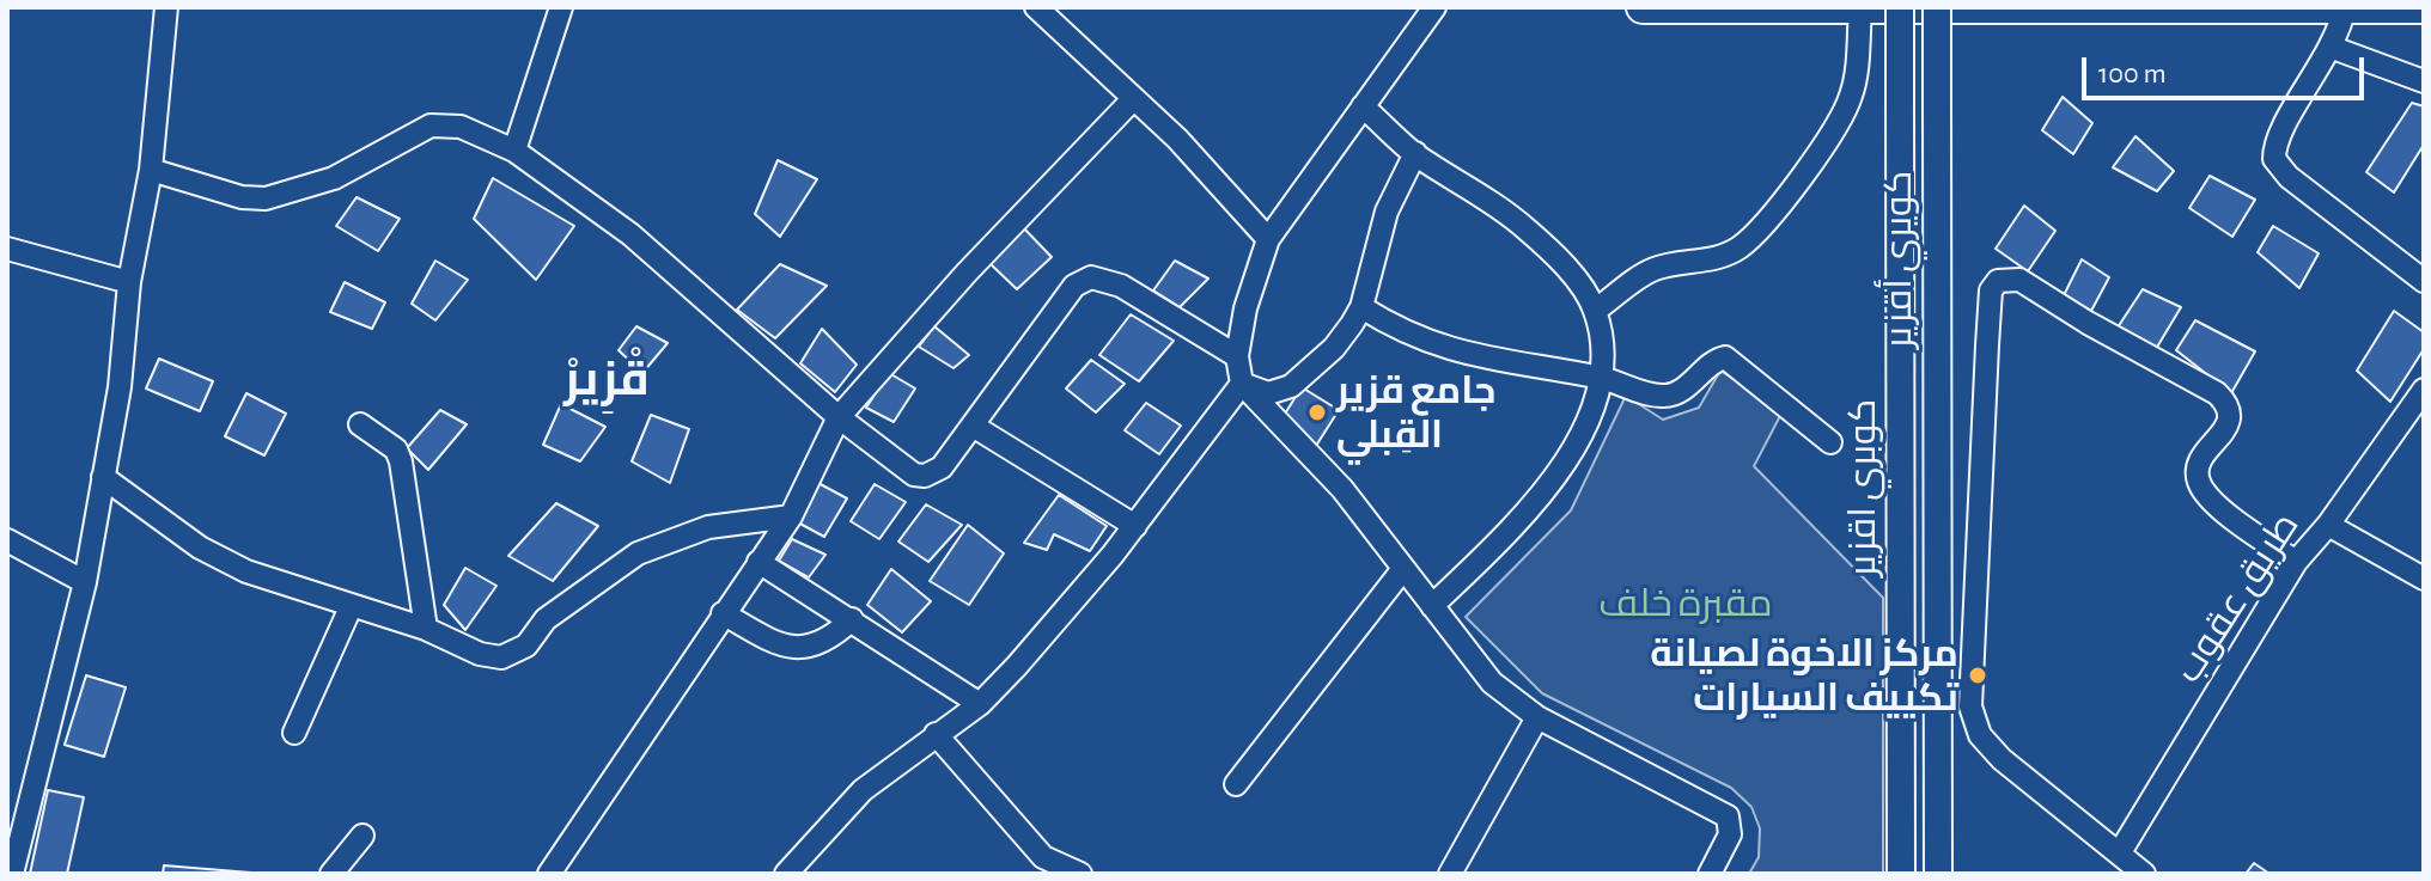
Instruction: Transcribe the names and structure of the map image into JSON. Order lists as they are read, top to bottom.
{
  "streets": {
    "main road": ["كويري أقزير", "كوبري اقزير"],
    "street": ["طريق عقوب"]
  },
  "districts": ["قْزِيرْ"],
  "parks": ["مقبرة خلف"],
  "places": ["جامع قزير القِبلي", "مركز الاخوة لصيانة تكييف السيارات"],
  "scale_bar": "100 m"
}
